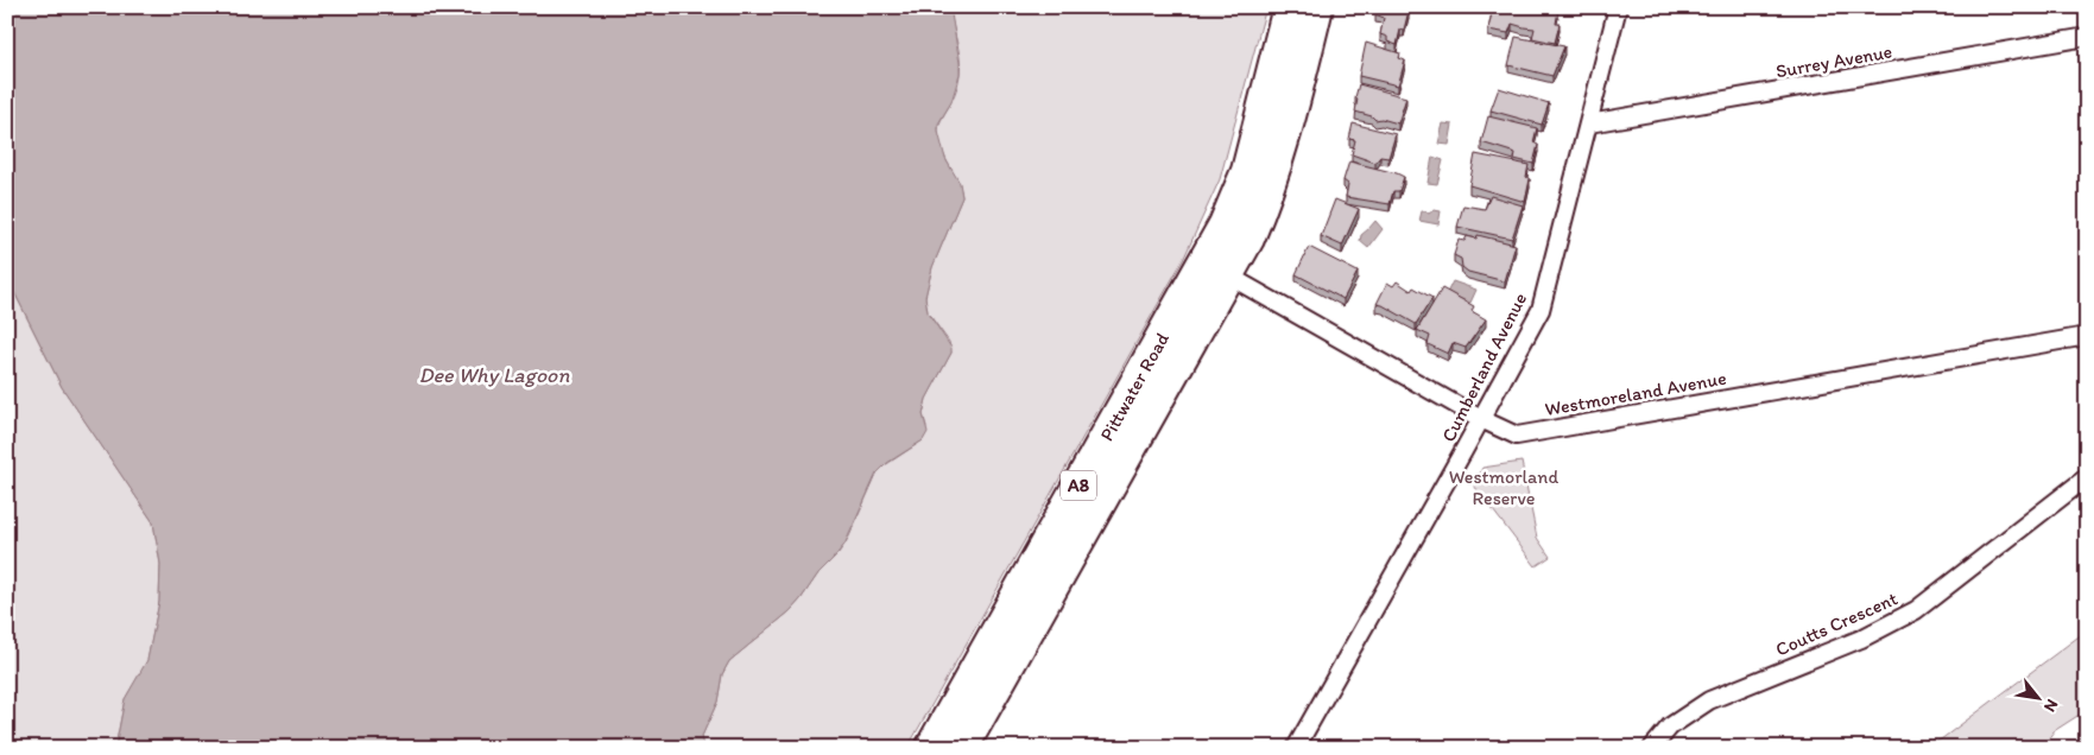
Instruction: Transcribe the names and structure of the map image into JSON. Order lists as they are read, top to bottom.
{
  "streets": {
    "highway": ["Pittwater Road", "A8"],
    "street": [
      "Surrey Avenue",
      "Cumberland Avenue",
      "Westmoreland Avenue",
      "Coutts Crescent"
    ]
  },
  "crossings": [
    ["Surrey Avenue", "Cumberland Avenue"],
    ["Cumberland Avenue", "Westmoreland Avenue"],
    ["Pittwater Road", "Westmoreland Avenue"]
  ],
  "water": ["Dee Why Lagoon"],
  "parks": ["Westmorland Reserve"],
  "north": "bottom right"
}
